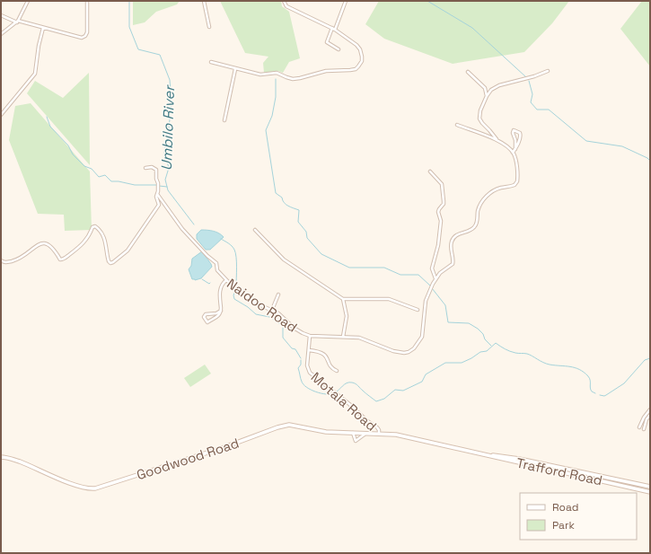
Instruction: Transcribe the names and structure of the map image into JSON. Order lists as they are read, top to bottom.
{
  "streets": {
    "street": [
      "Naidoo Road",
      "Motala Road",
      "Goodwood Road",
      "Trafford Road"
    ]
  },
  "crossings": [
    ["Naidoo Road", "Motala Road"],
    ["Motala Road", "Goodwood Road"],
    ["Motala Road", "Trafford Road"],
    ["Goodwood Road", "Trafford Road"]
  ],
  "water": ["Umbilo River"],
  "legend": ["Road", "Park"]
}
